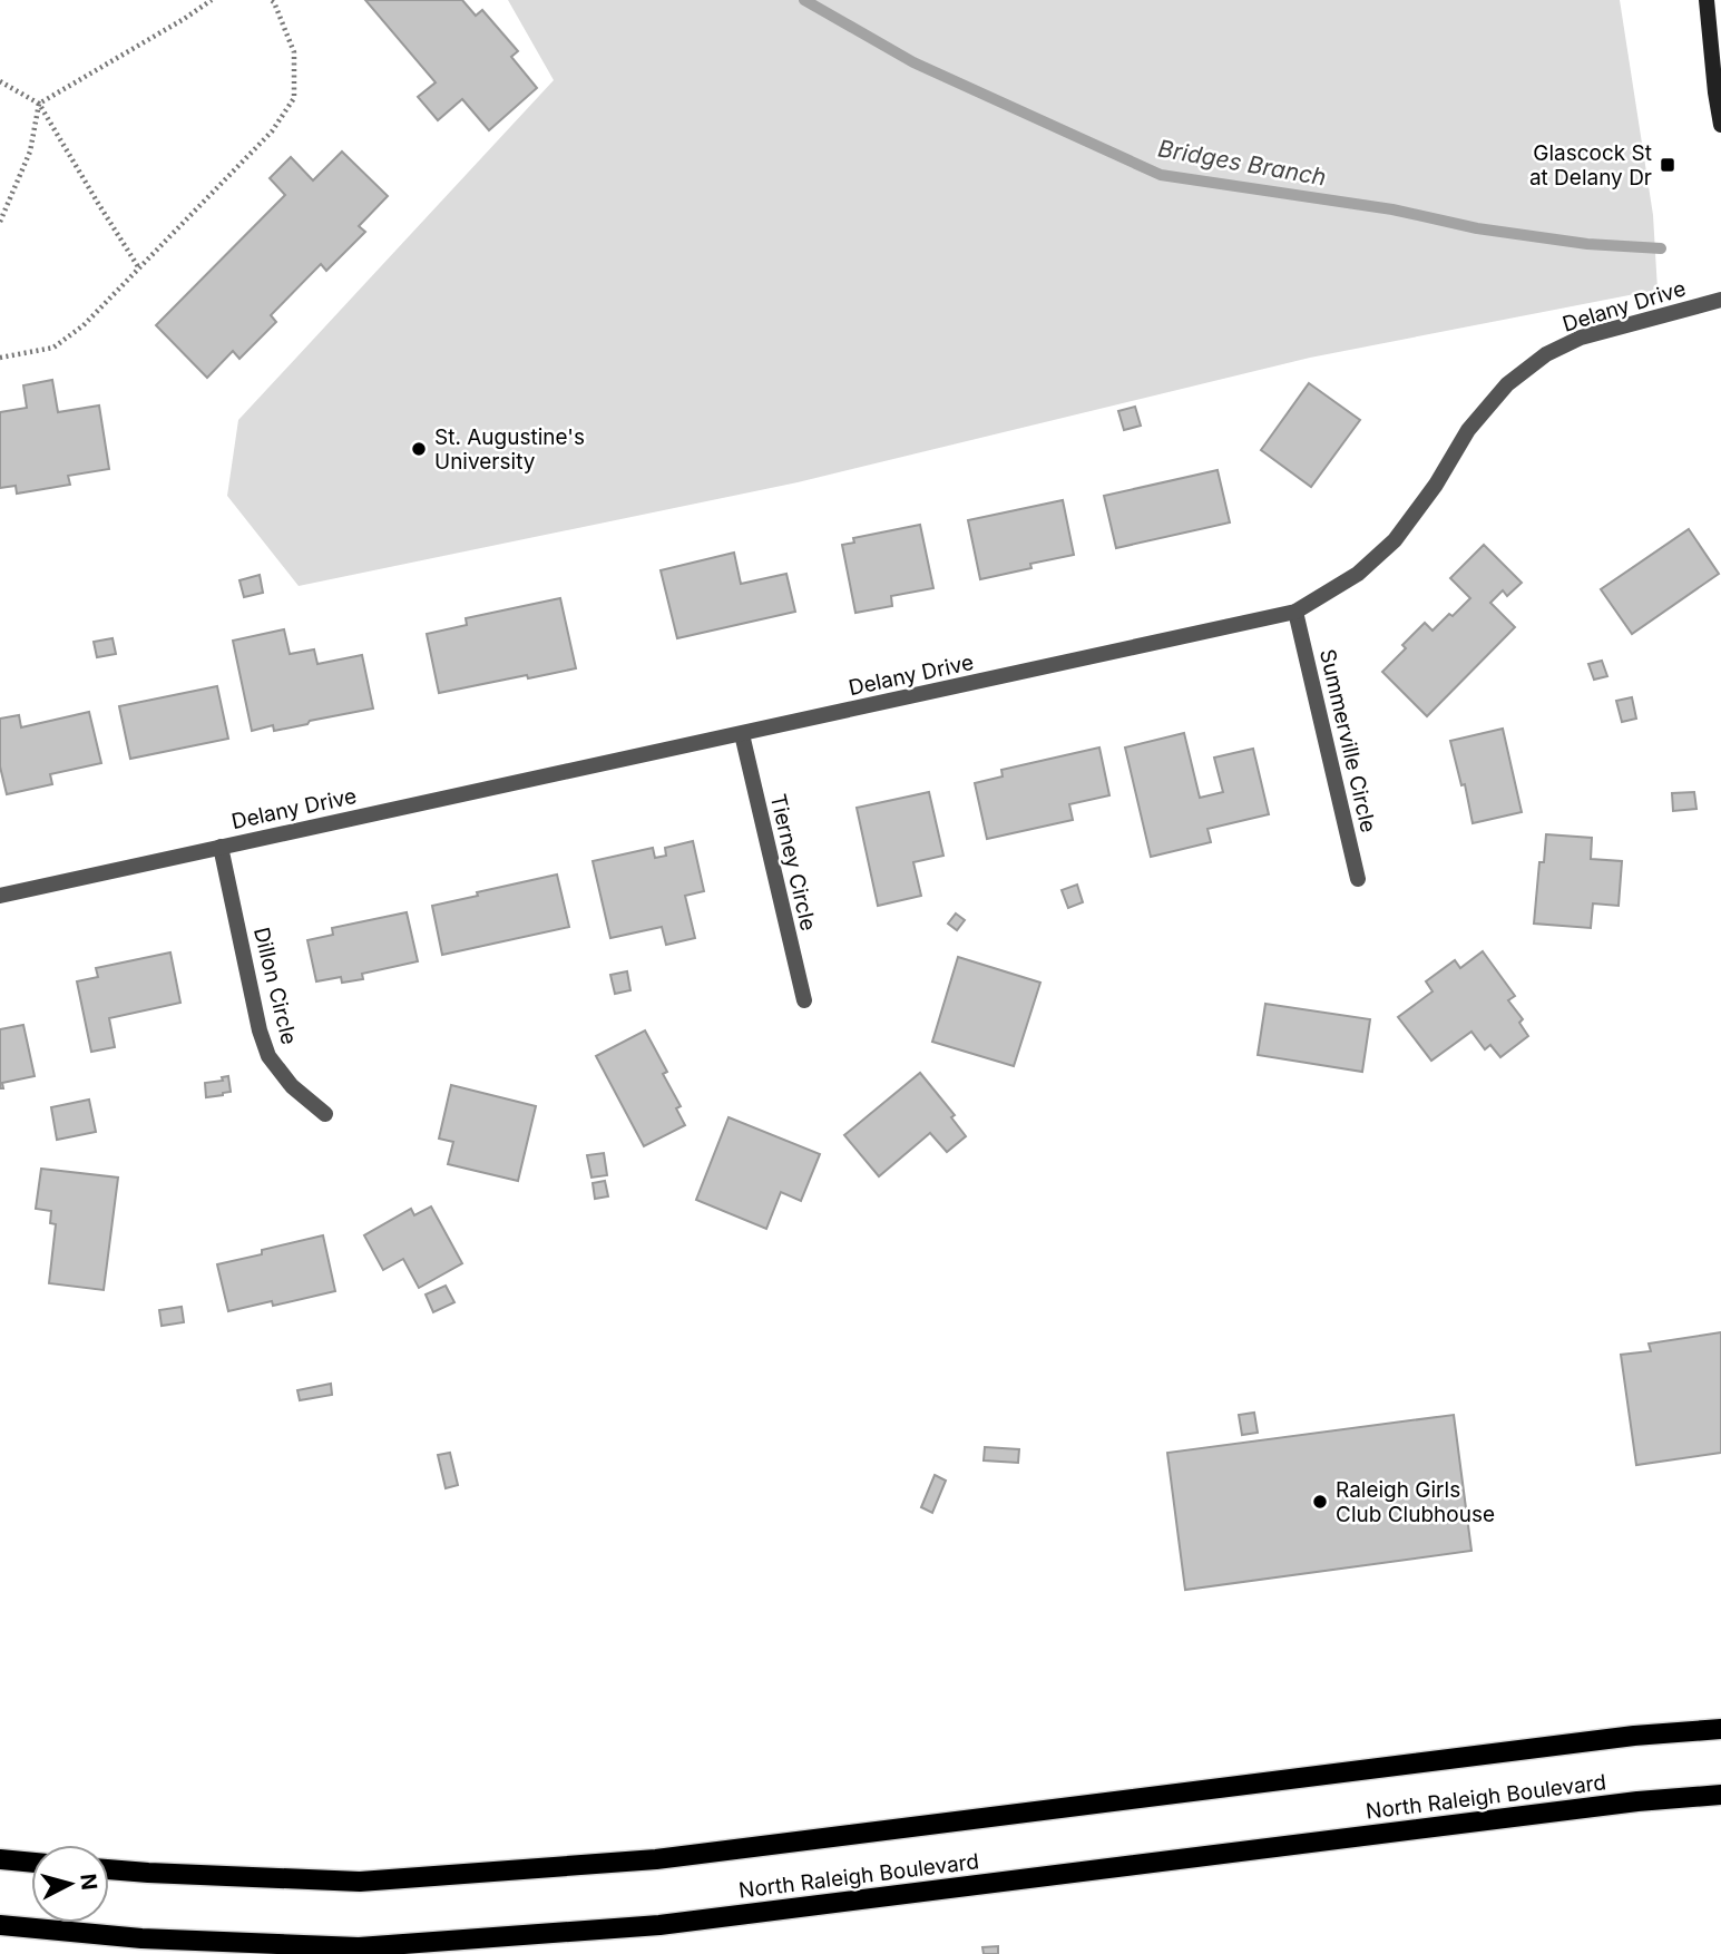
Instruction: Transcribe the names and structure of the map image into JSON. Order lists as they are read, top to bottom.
{
  "streets": {
    "main road": ["North Raleigh Boulevard"],
    "street": [
      "Delany Drive",
      "Summerville Circle",
      "Tierney Circle",
      "Dillon Circle"
    ]
  },
  "crossings": [
    ["Delany Drive", "Summerville Circle"],
    ["Delany Drive", "Tierney Circle"],
    ["Delany Drive", "Dillon Circle"]
  ],
  "water": ["Bridges Branch"],
  "places": {
    "transit": ["Glascock St at Delany Dr"],
    "other": ["St. Augustine's University", "Raleigh Girls Club Clubhouse"]
  },
  "north": "right"
}
